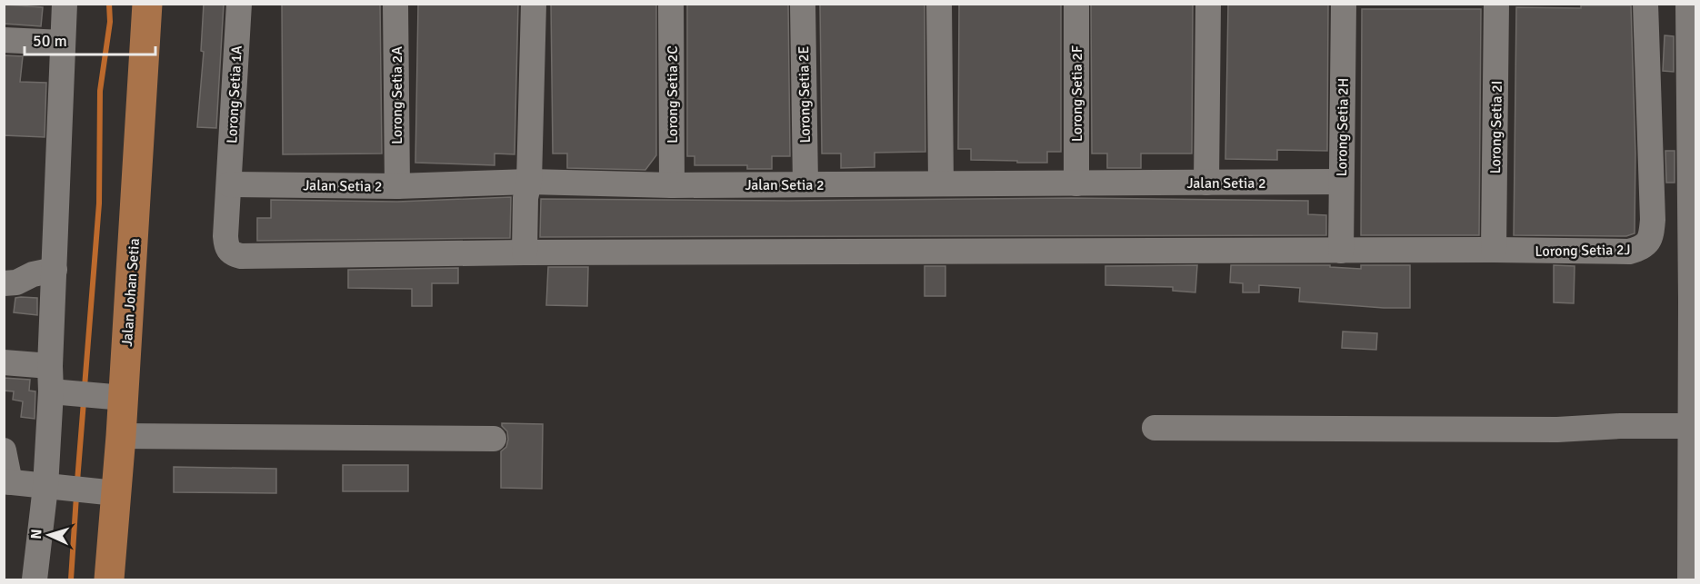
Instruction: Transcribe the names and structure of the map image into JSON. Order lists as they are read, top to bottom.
{
  "streets": {
    "main road": ["Jalan Johan Setia"],
    "street": [
      "Lorong Setia 2F",
      "Lorong Setia 1A",
      "Lorong Setia 2C",
      "Lorong Setia 2E",
      "Lorong Setia 2A",
      "Lorong Setia 2H",
      "Lorong Setia 2I",
      "Jalan Setia 2",
      "Lorong Setia 2J"
    ]
  },
  "crossings": [
    ["Lorong Setia 2F", "Jalan Setia 2"],
    ["Lorong Setia 1A", "Jalan Setia 2"],
    ["Lorong Setia 1A", "Lorong Setia 2J"],
    ["Lorong Setia 2C", "Jalan Setia 2"],
    ["Lorong Setia 2E", "Jalan Setia 2"],
    ["Lorong Setia 2A", "Jalan Setia 2"],
    ["Lorong Setia 2H", "Jalan Setia 2"],
    ["Lorong Setia 2H", "Lorong Setia 2J"],
    ["Lorong Setia 2I", "Lorong Setia 2J"]
  ],
  "scale_bar": "50 m",
  "north": "left"
}
